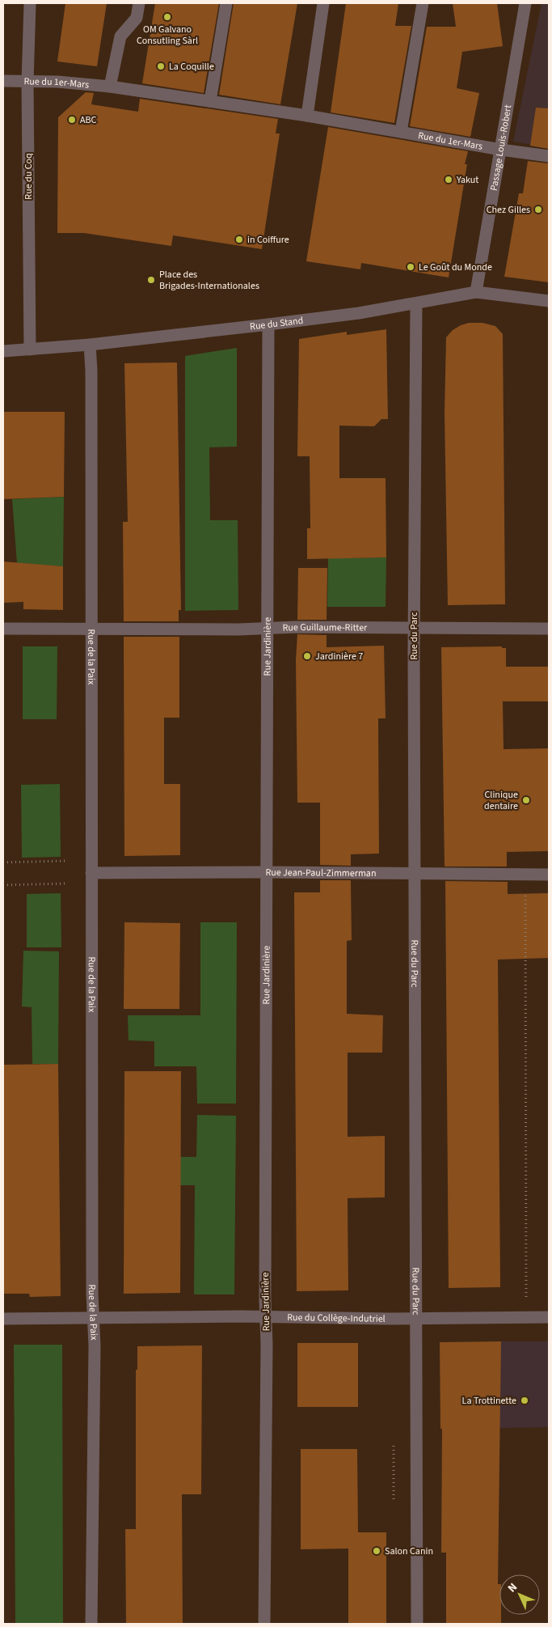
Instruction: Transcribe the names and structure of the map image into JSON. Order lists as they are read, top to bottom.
{
  "streets": {
    "street": [
      "Rue du 1er-Mars",
      "Passage Louis-Robert",
      "Rue du Coq",
      "Rue du Stand",
      "Rue Guillaume-Ritter",
      "Rue du Parc",
      "Rue Jardinière",
      "Rue de la Paix",
      "Rue Jean-Paul-Zimmerman",
      "Rue du Collège-Indutriel"
    ]
  },
  "crossings": [
    ["Rue du 1er-Mars", "Passage Louis-Robert"],
    ["Rue du 1er-Mars", "Rue du Coq"],
    ["Passage Louis-Robert", "Rue du Stand"],
    ["Rue du Coq", "Rue du Stand"],
    ["Rue du Stand", "Rue du Parc"],
    ["Rue du Stand", "Rue Jardinière"],
    ["Rue du Stand", "Rue de la Paix"],
    ["Rue Guillaume-Ritter", "Rue du Parc"],
    ["Rue Guillaume-Ritter", "Rue Jardinière"],
    ["Rue Guillaume-Ritter", "Rue de la Paix"],
    ["Rue du Parc", "Rue Jean-Paul-Zimmerman"],
    ["Rue du Parc", "Rue du Collège-Indutriel"],
    ["Rue Jardinière", "Rue Jean-Paul-Zimmerman"],
    ["Rue Jardinière", "Rue du Collège-Indutriel"],
    ["Rue de la Paix", "Rue Jean-Paul-Zimmerman"],
    ["Rue de la Paix", "Rue du Collège-Indutriel"]
  ],
  "places": [
    "OM Galvano Consutling Sàrl",
    "La Coquille",
    "ABC",
    "Yakut",
    "Chez Gilles",
    "in Coiffure",
    "Le Goût du Monde",
    "Place des Brigades-Internationales",
    "Jardinière 7",
    "Clinique dentaire",
    "La Trottinette",
    "Salon Canin"
  ],
  "north": "top left"
}
